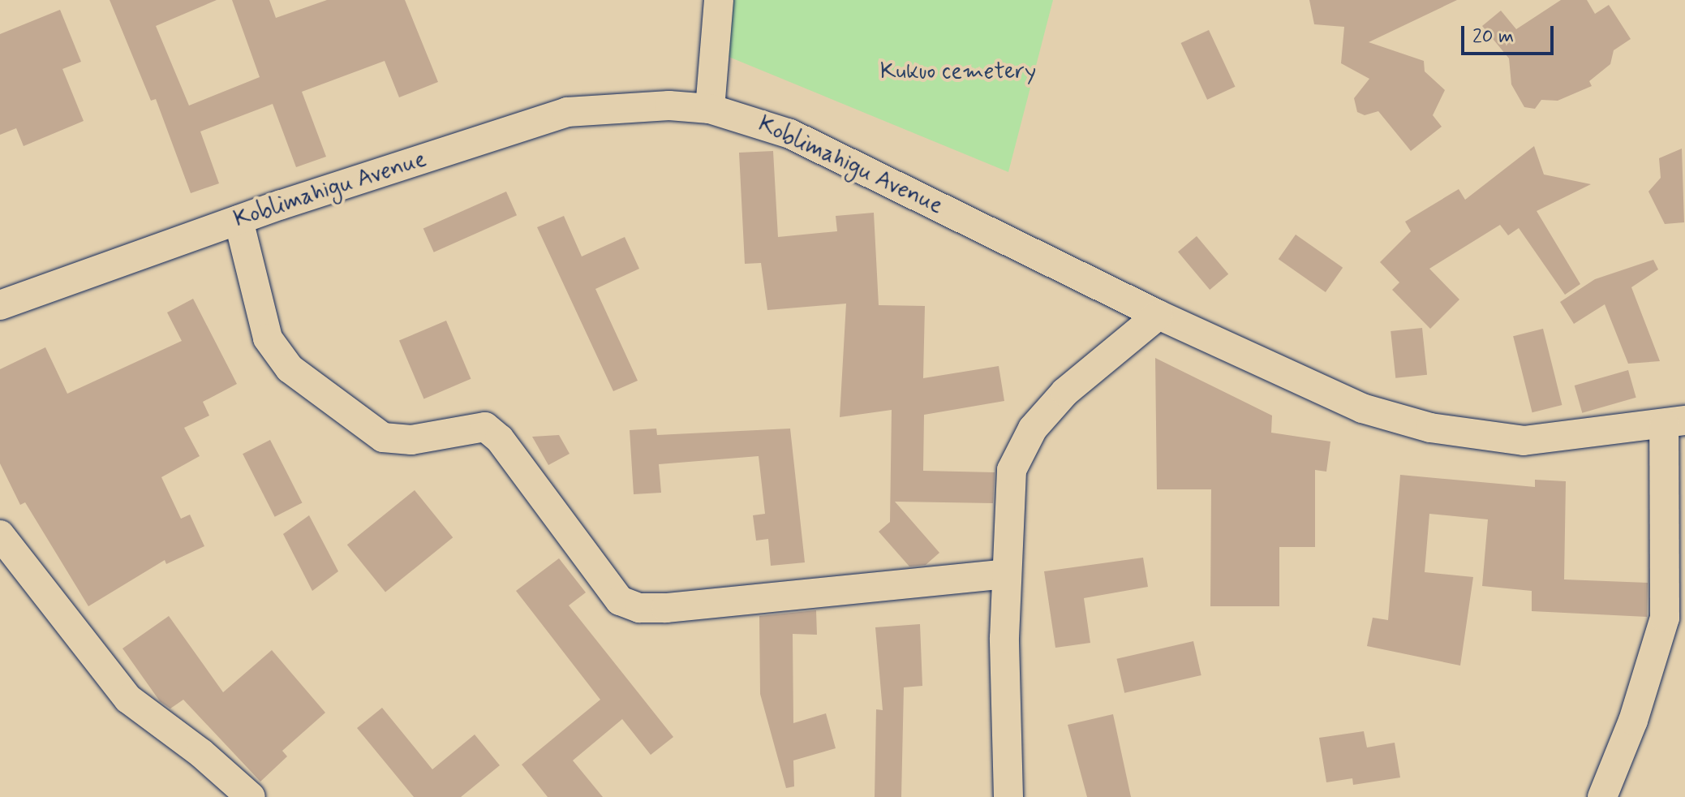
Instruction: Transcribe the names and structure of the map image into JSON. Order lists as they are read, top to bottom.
{
  "streets": {
    "street": ["Koblimahigu Avenue"]
  },
  "parks": ["Kukuo cemetery"],
  "scale_bar": "20 m"
}
